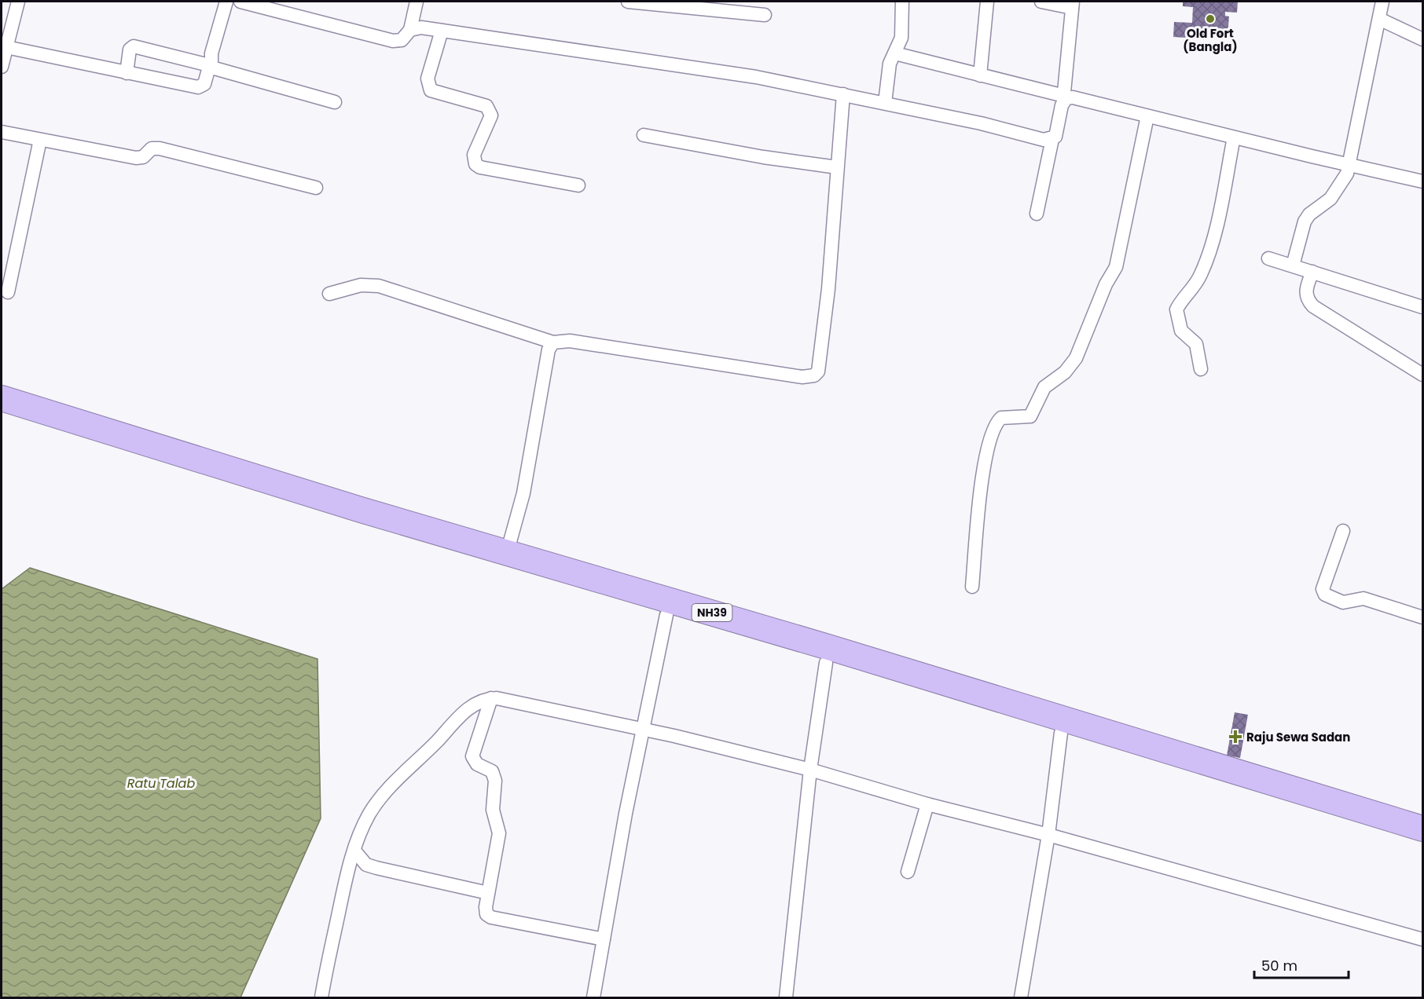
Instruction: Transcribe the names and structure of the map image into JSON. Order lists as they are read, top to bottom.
{
  "streets": {
    "highway": ["NH39"]
  },
  "water": ["Ratu Talab"],
  "places": {
    "other": ["Old Fort (Bangla)"],
    "health": ["Raju Sewa Sadan"]
  },
  "scale_bar": "50 m"
}
